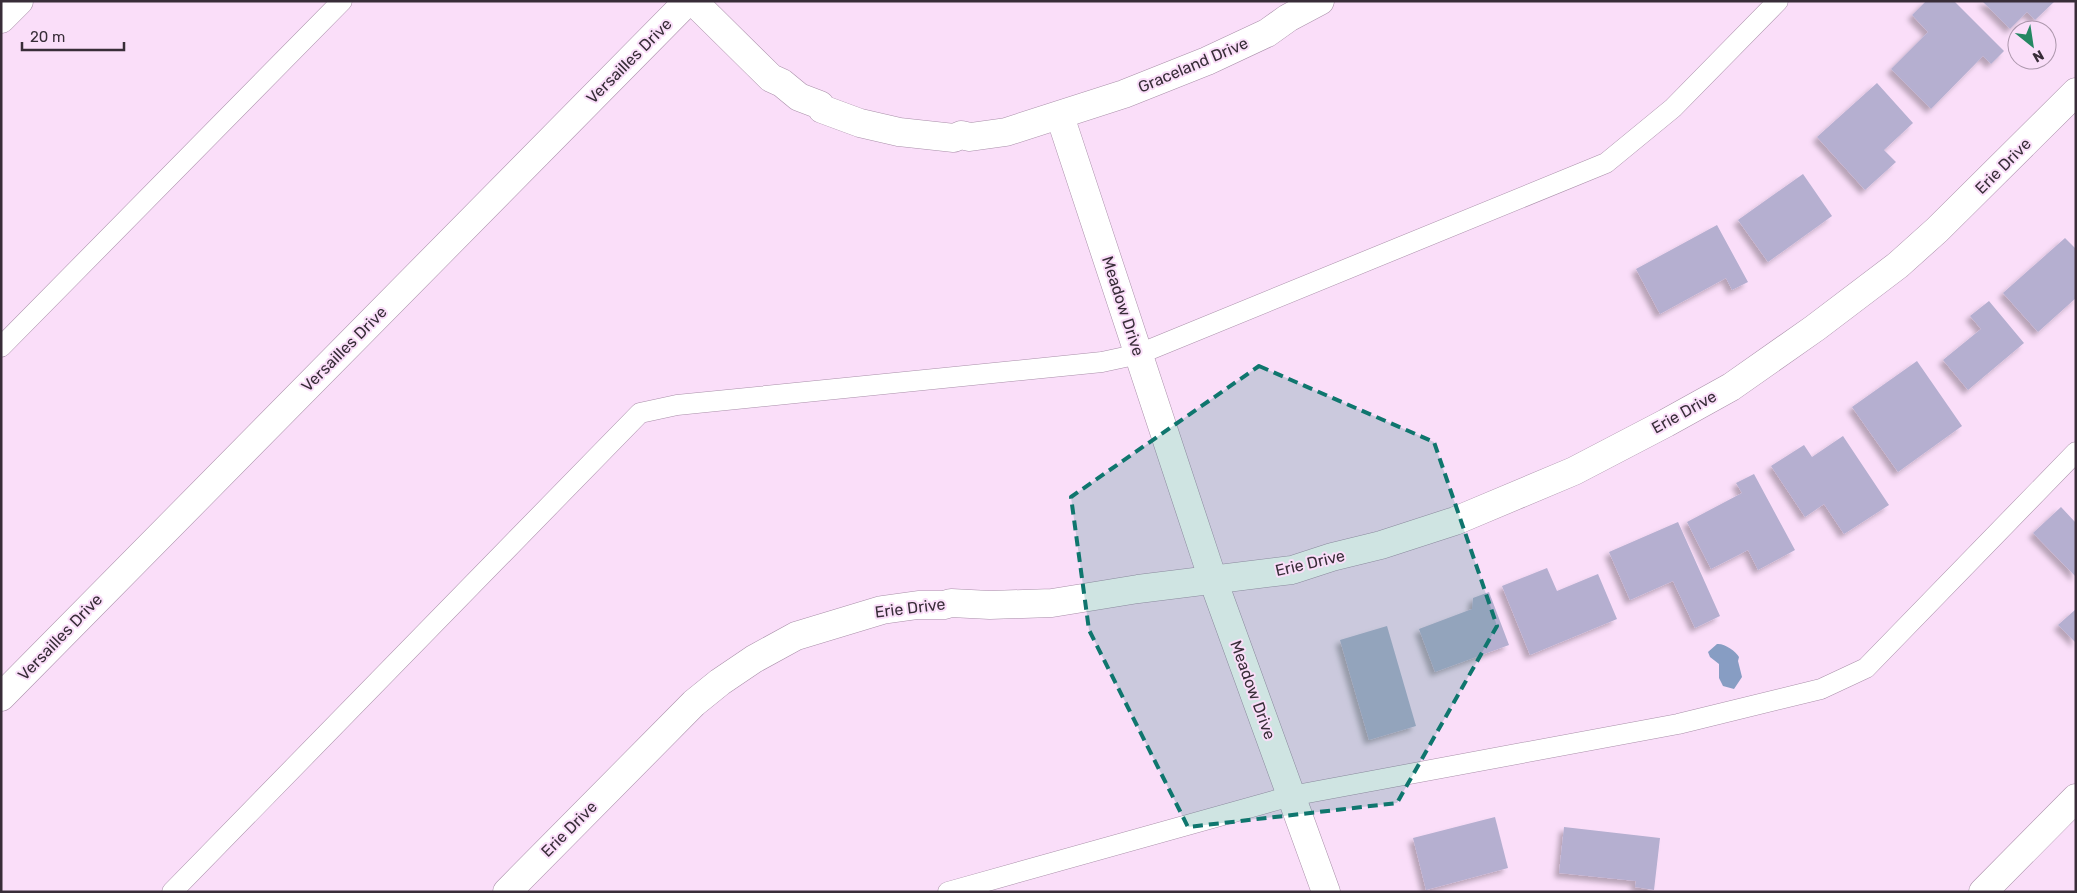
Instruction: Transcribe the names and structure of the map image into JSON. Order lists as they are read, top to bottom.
{
  "streets": {
    "street": [
      "Versailles Drive",
      "Graceland Drive",
      "Erie Drive",
      "Meadow Drive"
    ]
  },
  "crossings": [
    ["Graceland Drive", "Meadow Drive"],
    ["Erie Drive", "Meadow Drive"]
  ],
  "scale_bar": "20 m",
  "north": "bottom right"
}
